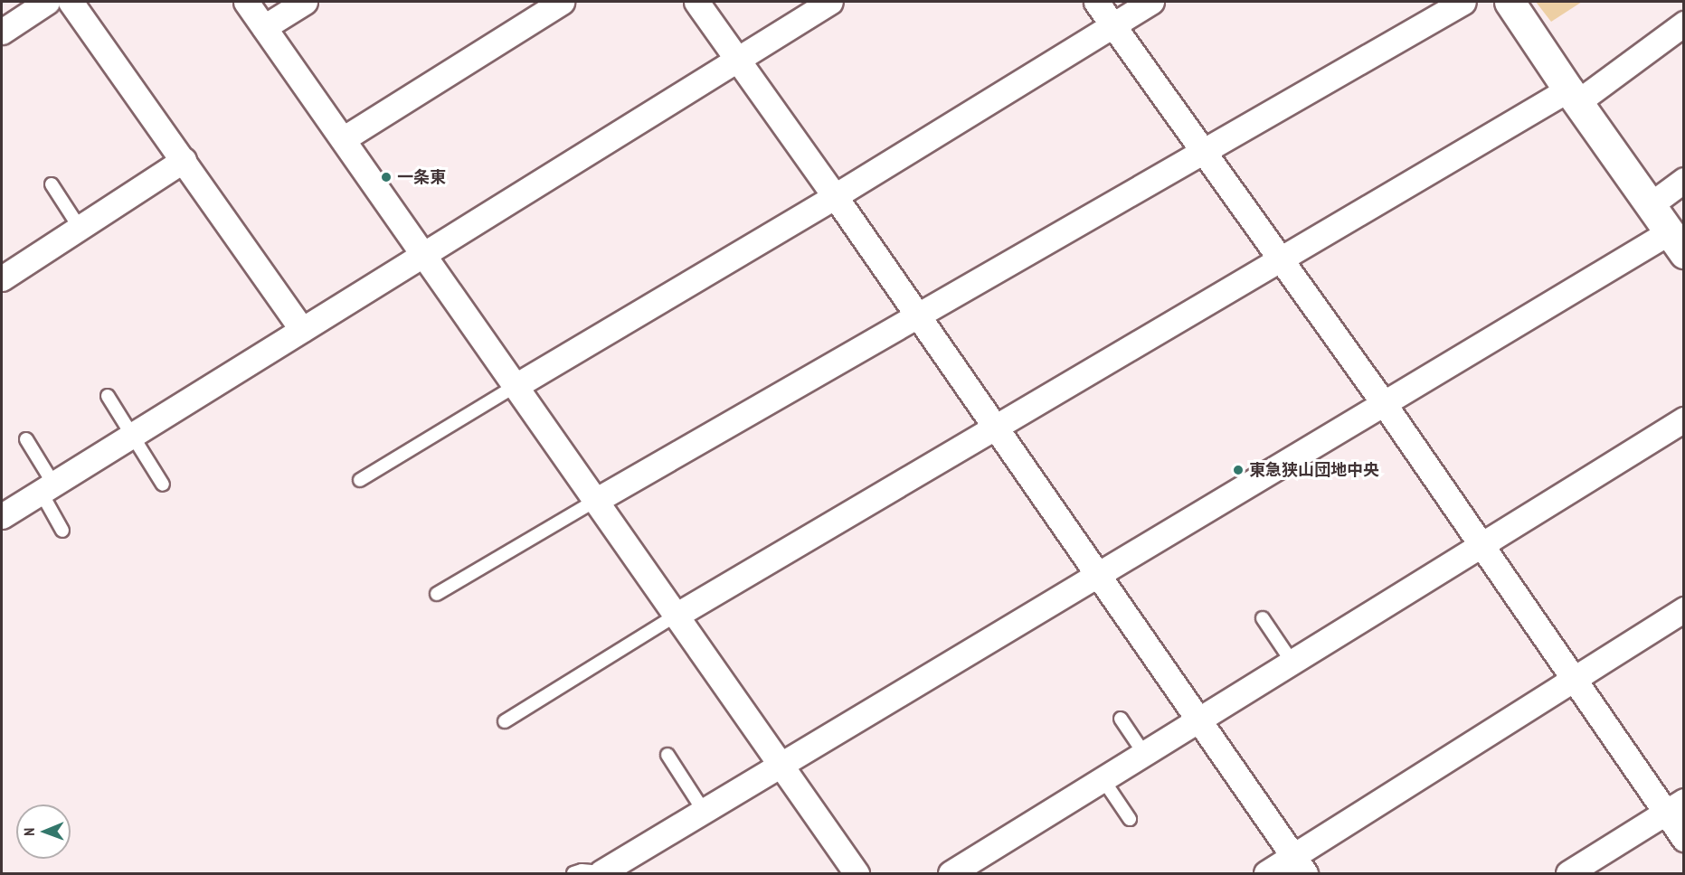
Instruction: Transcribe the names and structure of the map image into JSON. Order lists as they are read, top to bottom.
{
  "places": ["一条東", "東急狭山団地中央"],
  "north": "left"
}
